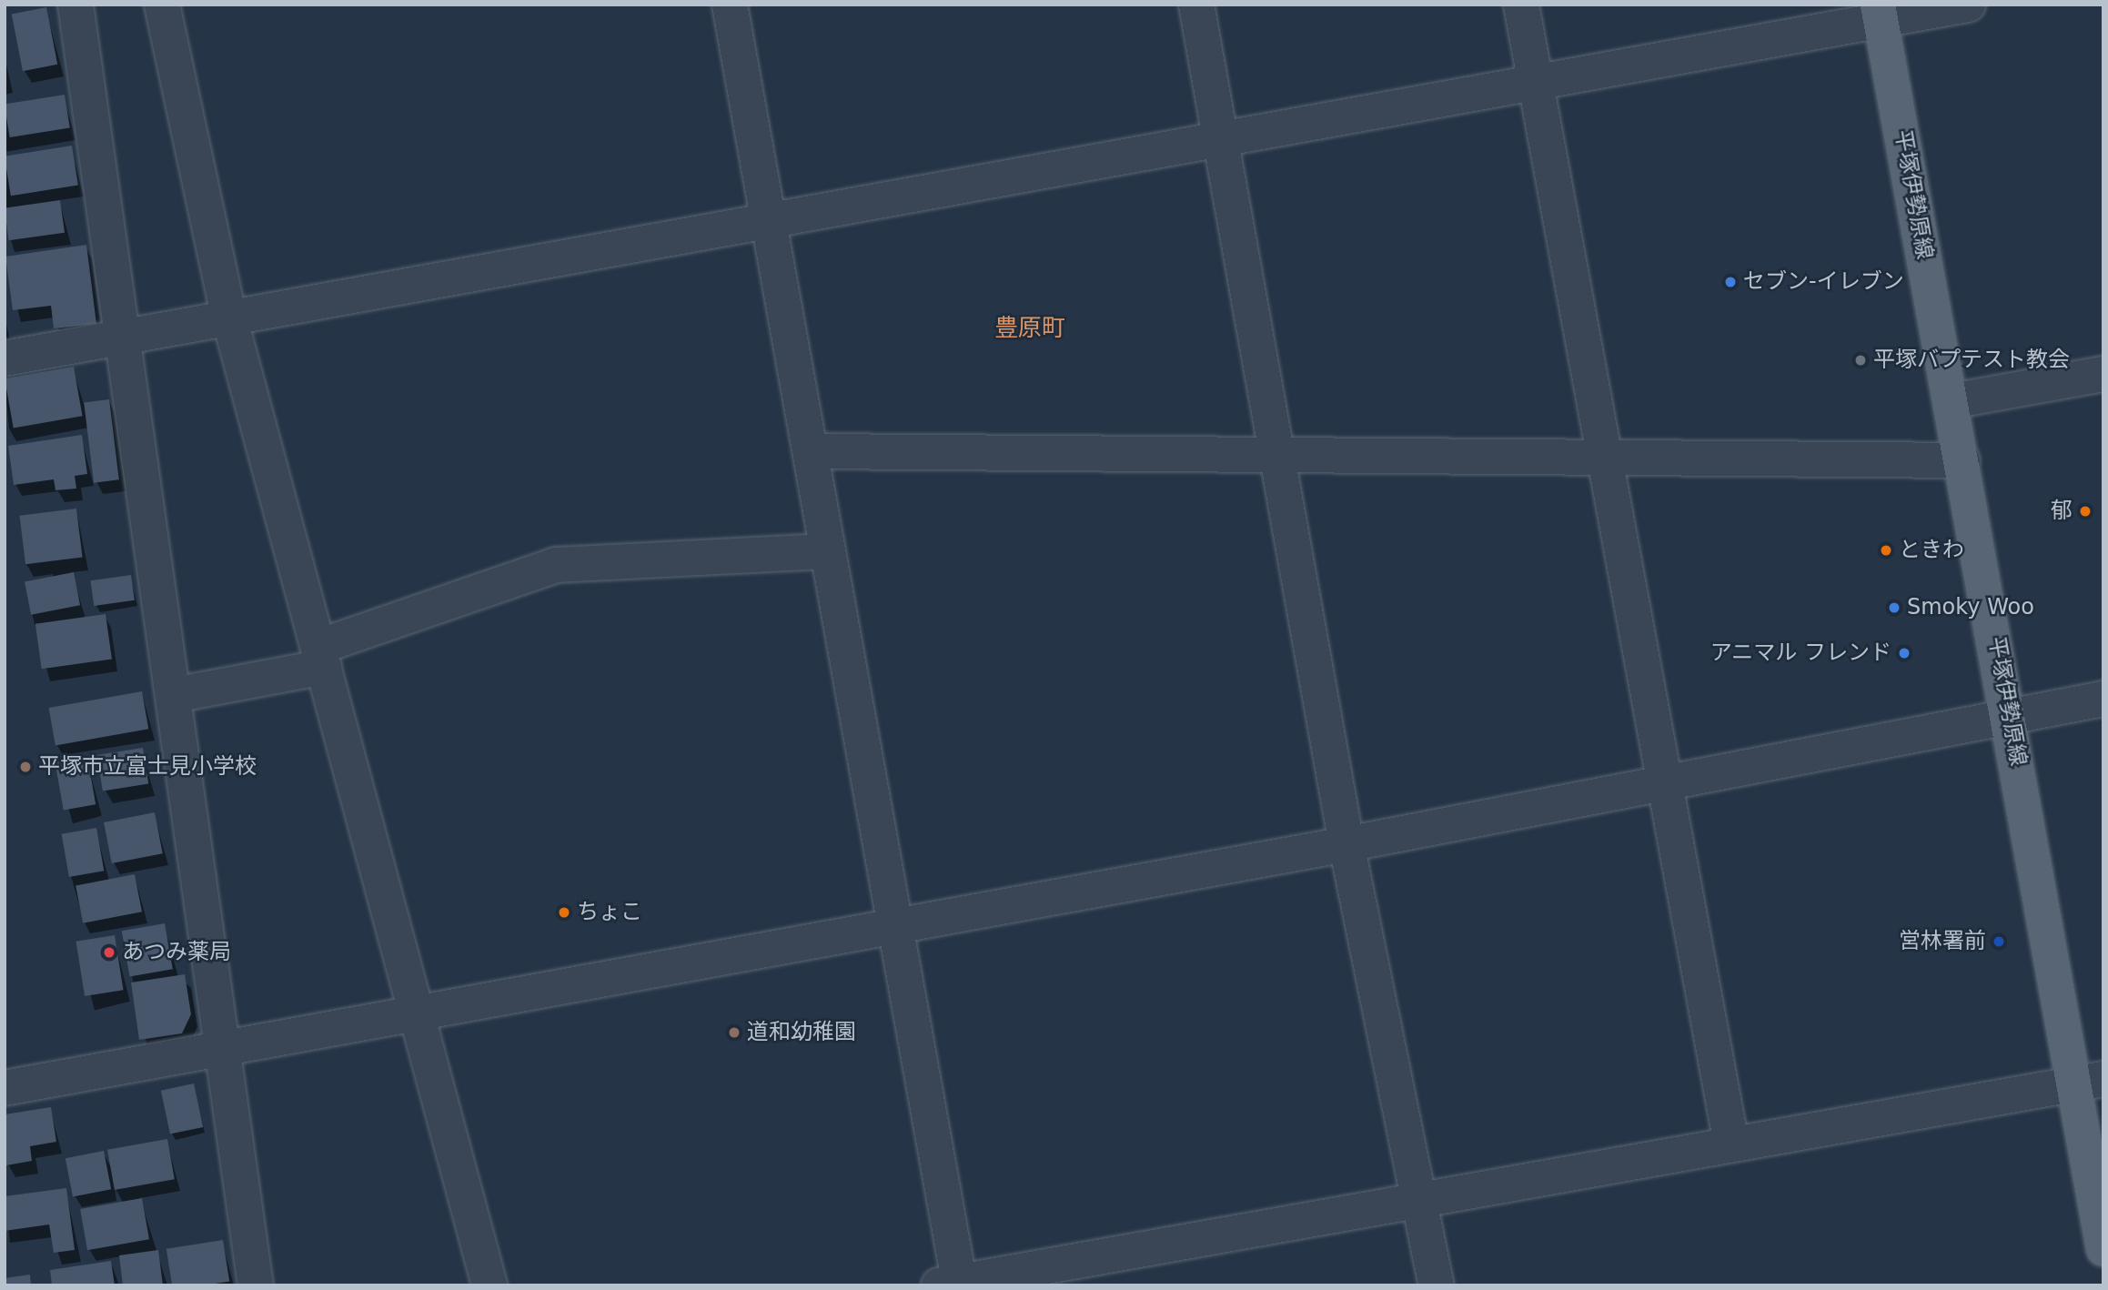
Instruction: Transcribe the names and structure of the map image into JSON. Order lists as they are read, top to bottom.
{
  "streets": {
    "main road": ["平塚伊勢原線"]
  },
  "districts": ["豊原町"],
  "places": [
    "セブン-イレブン",
    "平塚バプテスト教会",
    "郁",
    "ときわ",
    "Smoky Woo",
    "アニマル フレンド",
    "平塚市立富士見小学校",
    "ちょこ",
    "営林署前",
    "あつみ薬局",
    "道和幼稚園"
  ]
}
